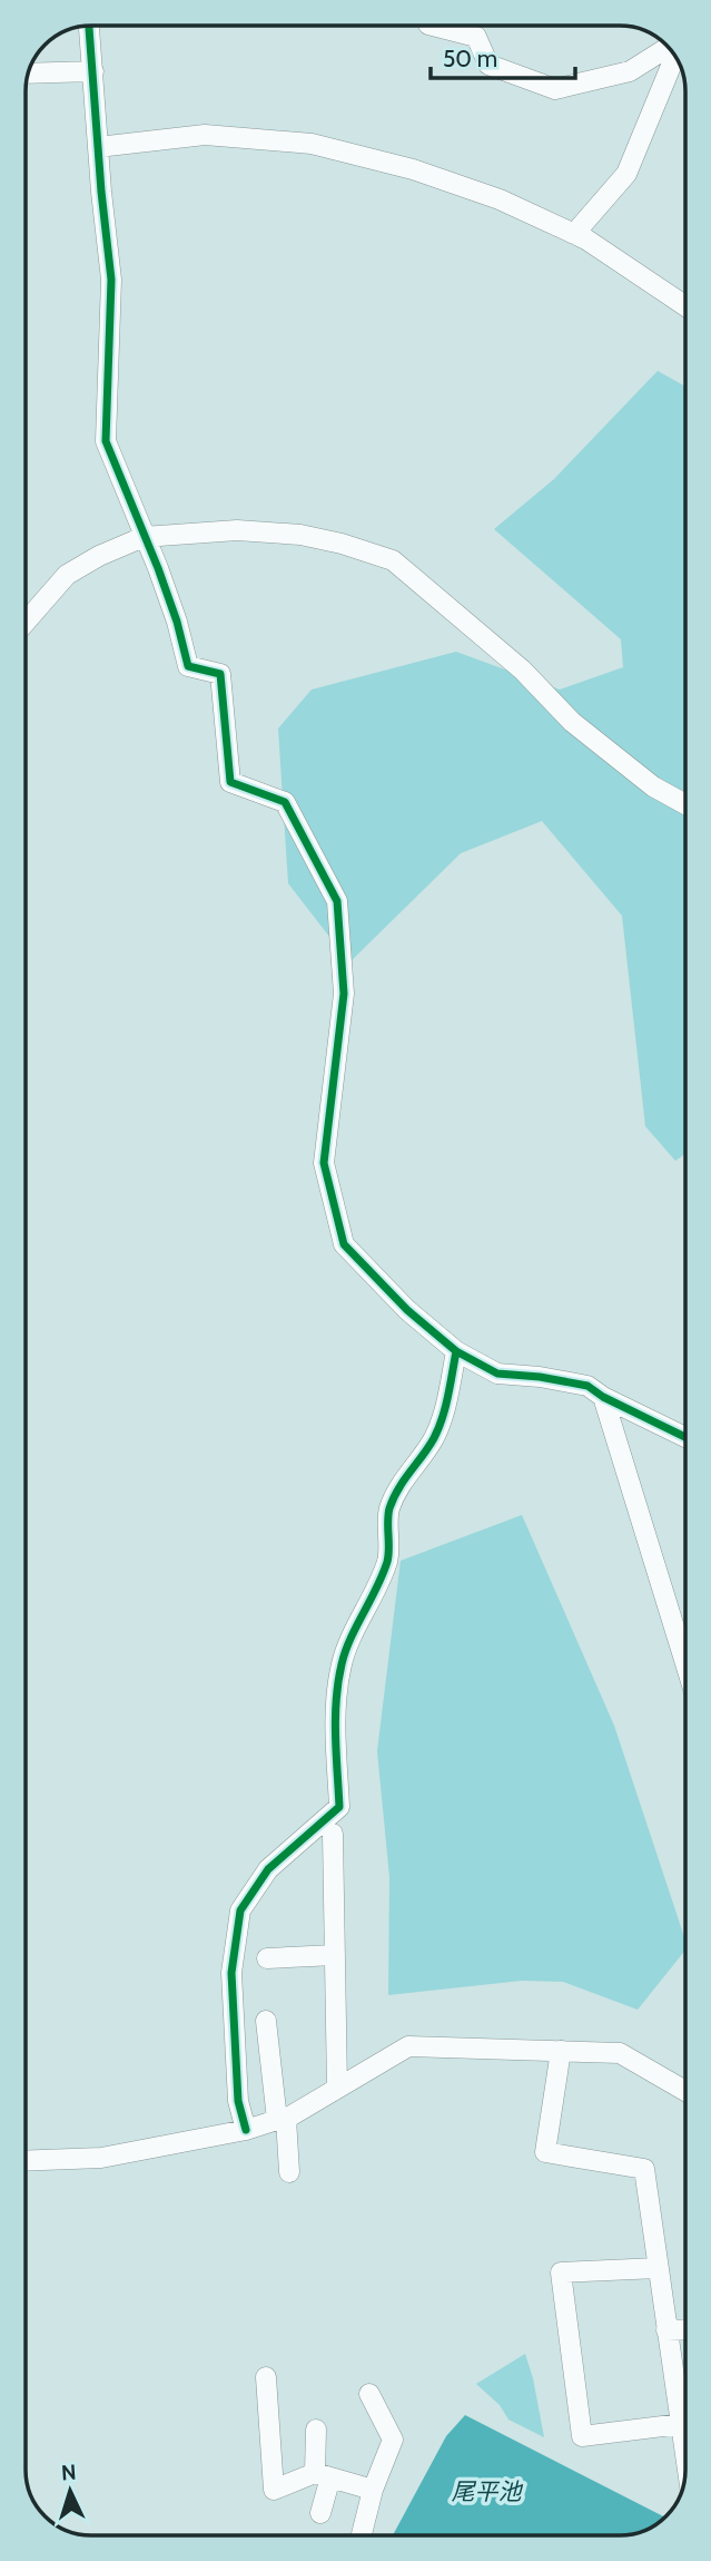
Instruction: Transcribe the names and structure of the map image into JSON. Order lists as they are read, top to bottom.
{
  "water": ["尾平池"],
  "scale_bar": "50 m",
  "north": "top"
}
